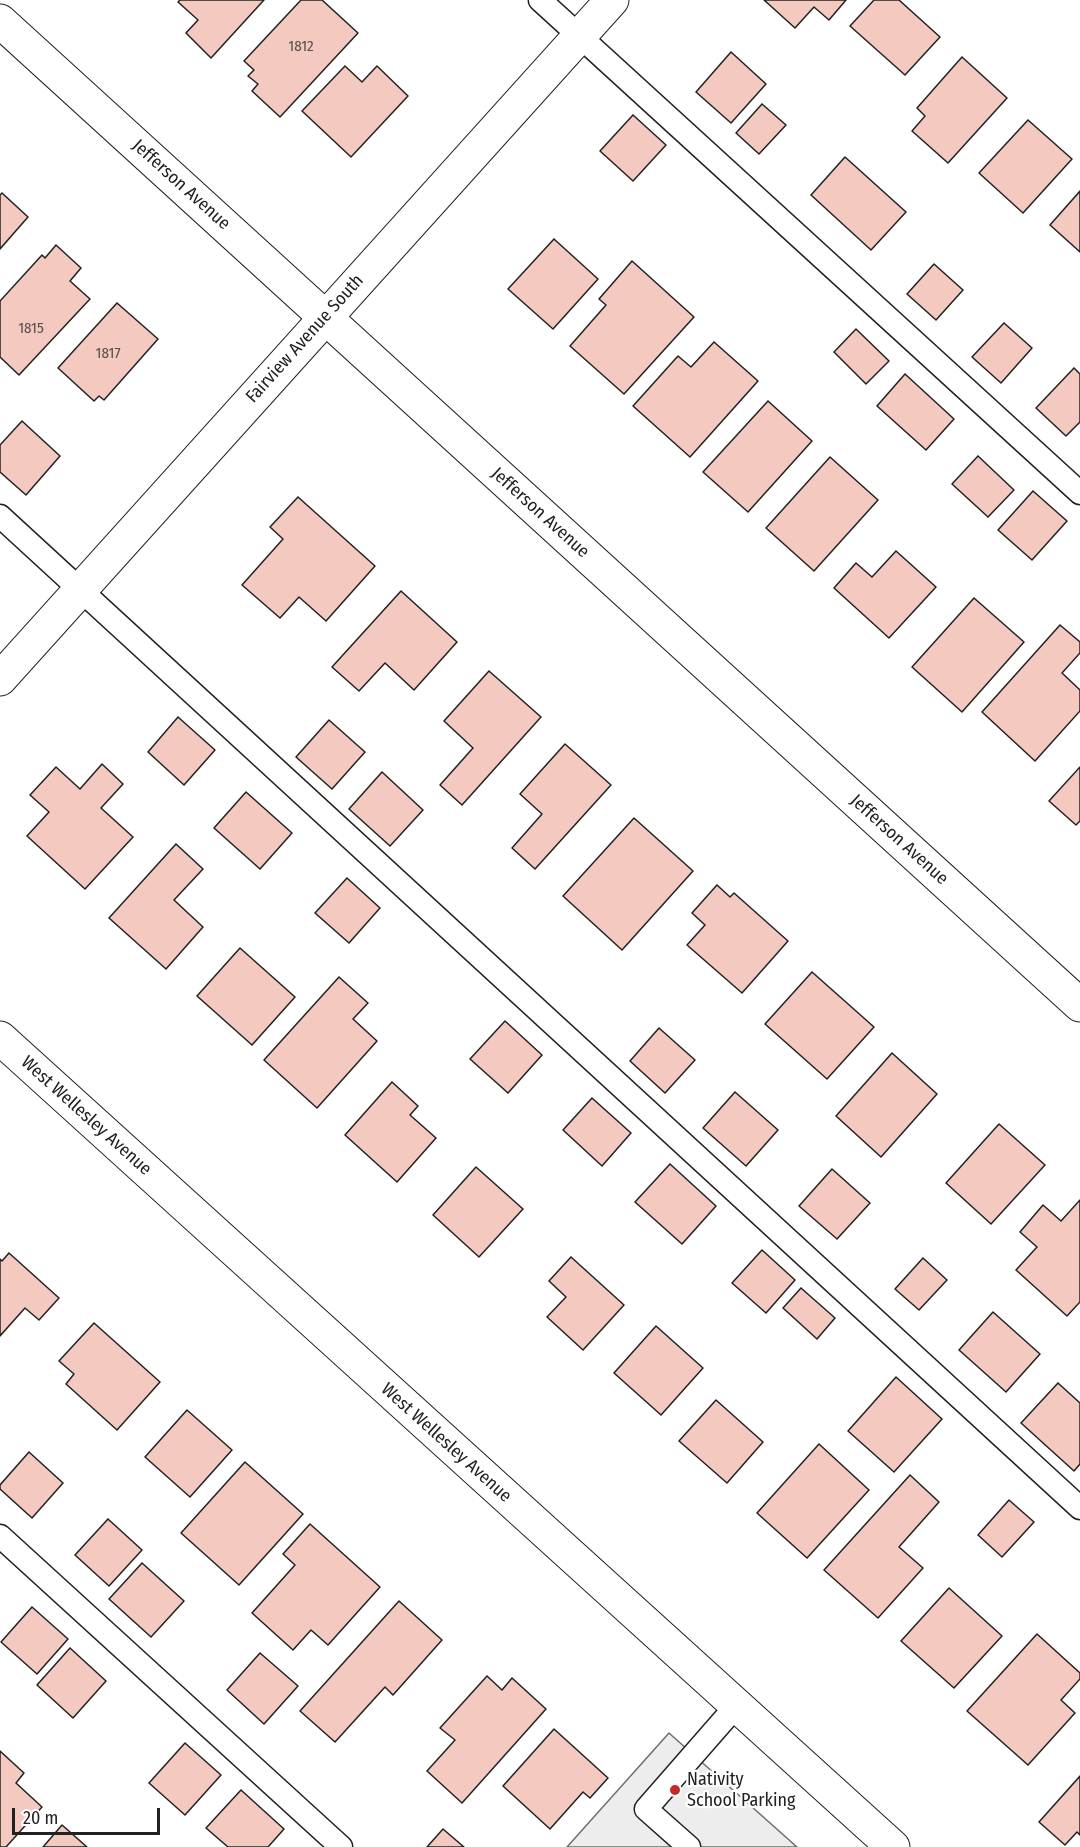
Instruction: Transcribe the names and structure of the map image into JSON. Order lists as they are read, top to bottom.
{
  "streets": {
    "street": ["Jefferson Avenue", "Fairview Avenue South", "West Wellesley Avenue"]
  },
  "crossings": [
    ["Jefferson Avenue", "Fairview Avenue South"]
  ],
  "places": ["Nativity School Parking"],
  "house_numbers": ["1812", "1815", "1817"],
  "scale_bar": "20 m"
}
